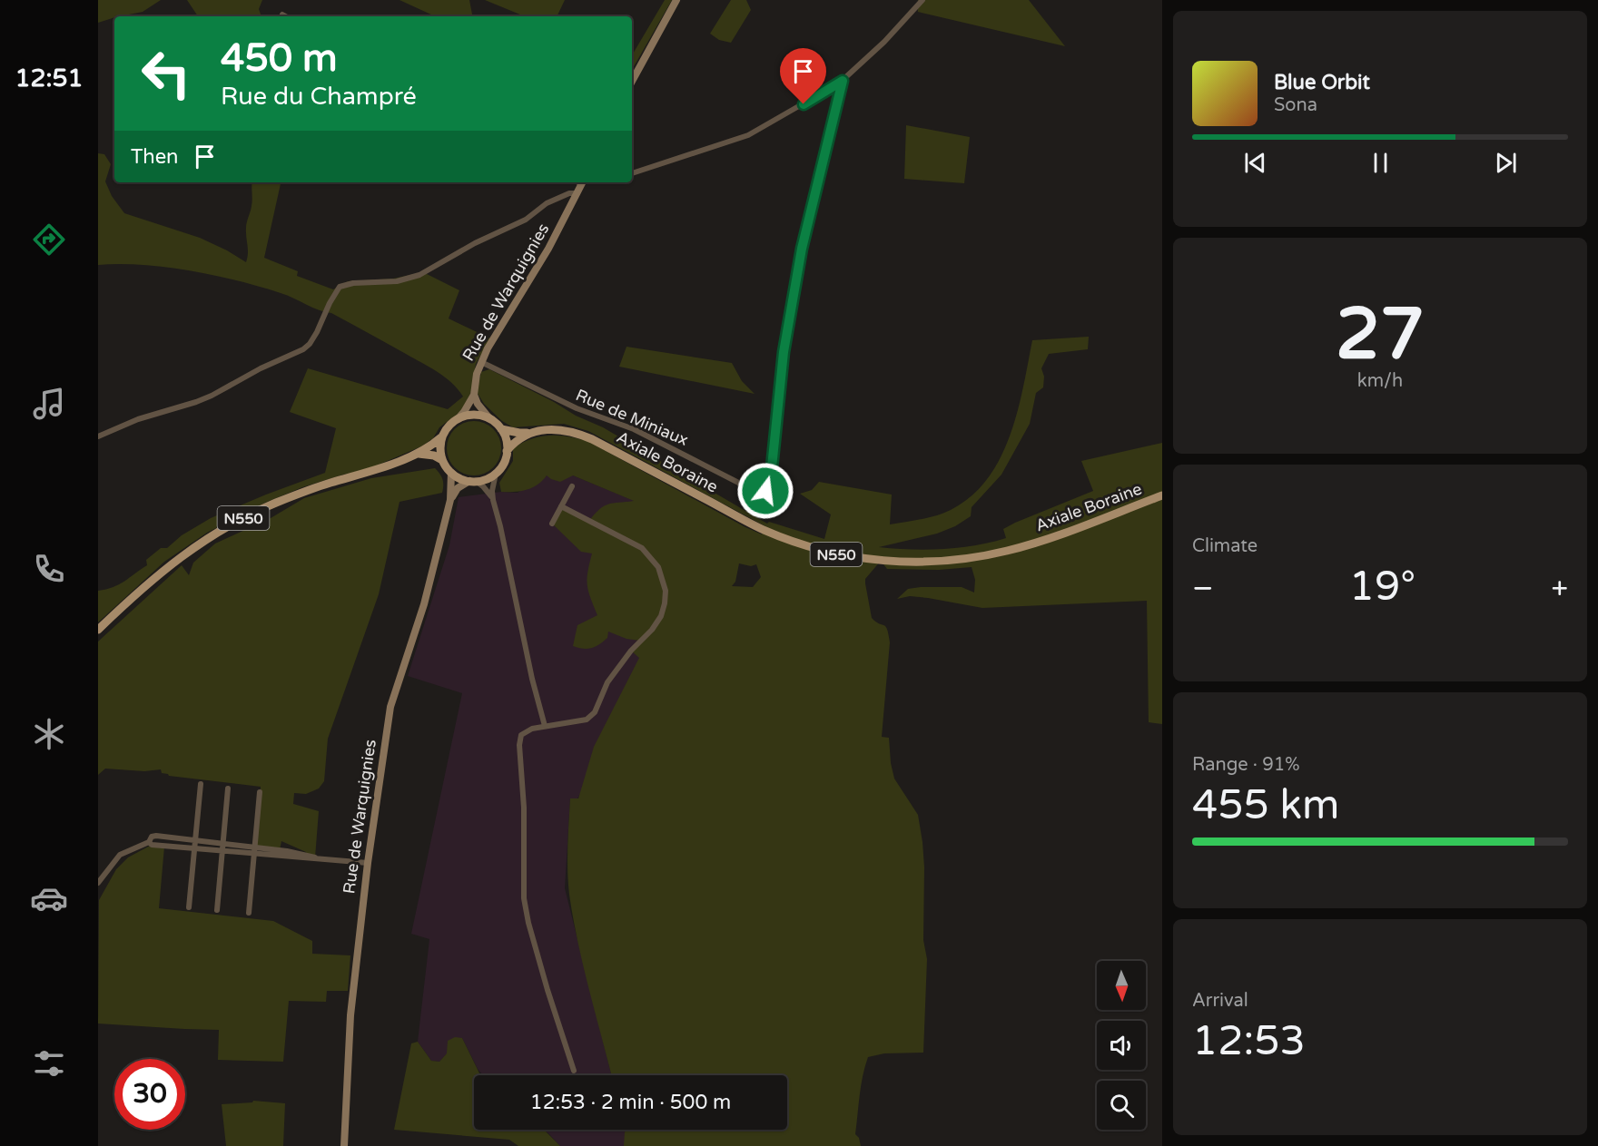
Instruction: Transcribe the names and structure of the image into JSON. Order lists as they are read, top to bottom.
{
  "streets": {
    "main road": ["Axiale Boraine", "N550"],
    "street": ["Rue de Warquignies", "Rue de Miniaux"]
  },
  "crossings": [
    ["Rue de Warquignies", "Rue de Miniaux"],
    ["Rue de Warquignies", "Axiale Boraine"]
  ],
  "north": "bottom",
  "page": {
    "tabs": "12:51",
    "turn": ["450 m", "Rue du Champré"],
    "song": ["Blue Orbit", "Sona"],
    "then": "Then",
    "tile": [
      ["27", "km/h"],
      "Climate",
      ["Range · 91%", "455 km"],
      ["Arrival", "12:53"]
    ],
    "heat": ["−", "19°", "+"],
    "limit": "30",
    "trip": "12:53 · 2 min · 500 m"
  }
}
